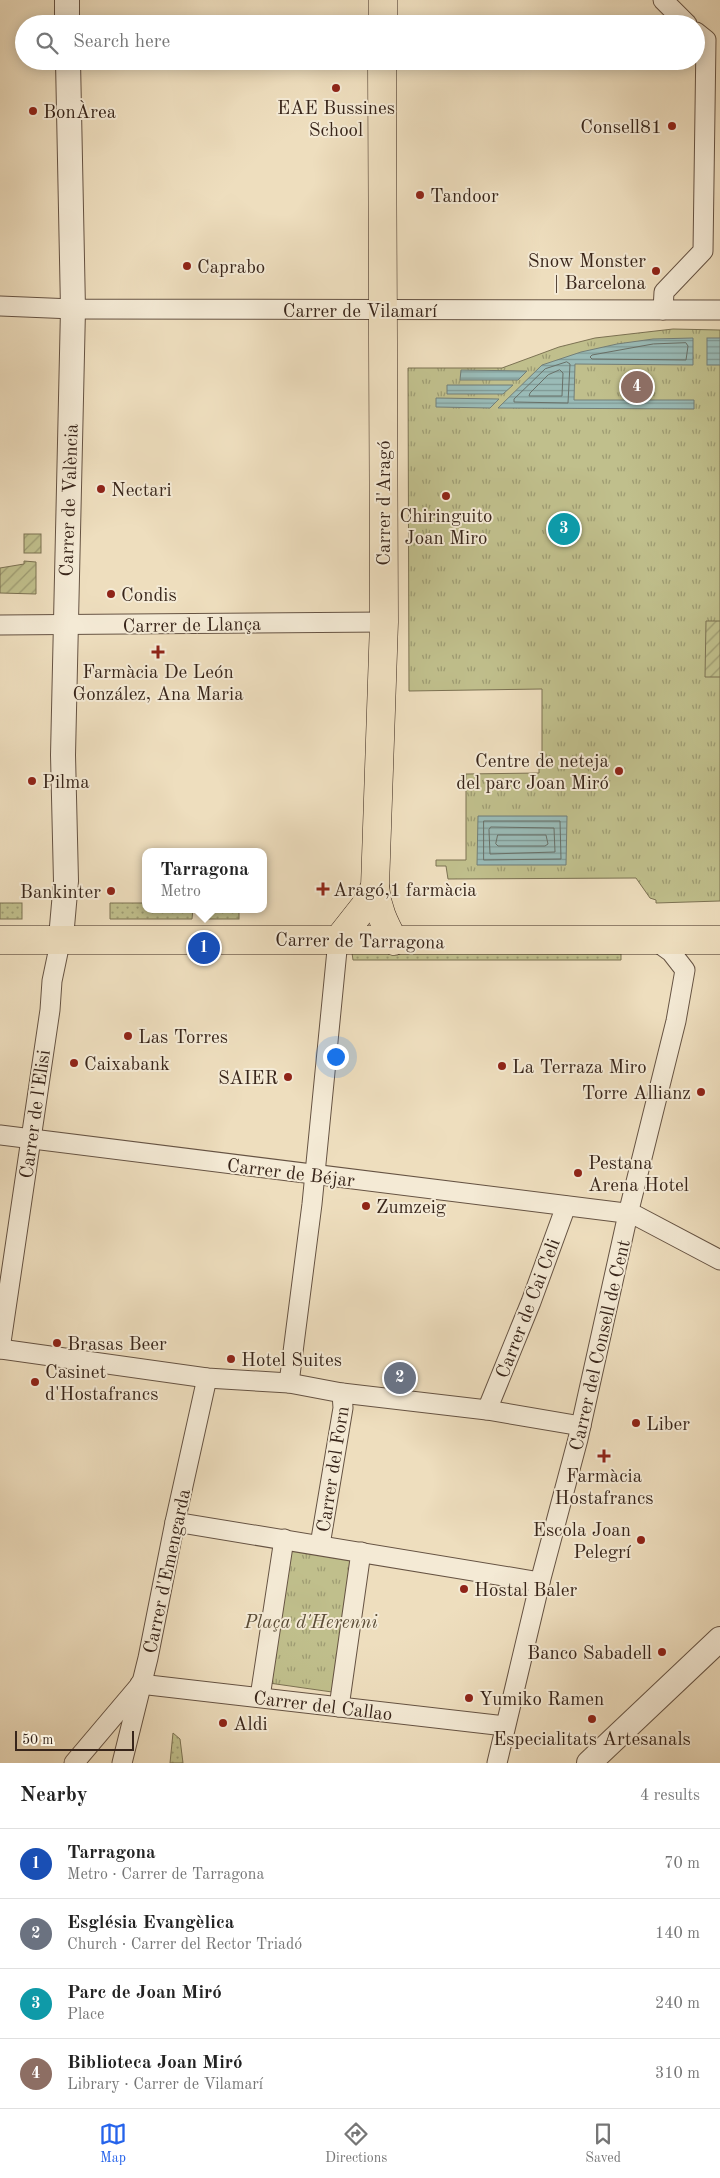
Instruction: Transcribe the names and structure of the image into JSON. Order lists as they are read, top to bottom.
{
  "streets": {
    "main road": ["Carrer d'Aragó", "Carrer de Tarragona"],
    "street": [
      "Carrer de Vilamarí",
      "Carrer de València",
      "Carrer de Llança",
      "Carrer de l'Elisi",
      "Carrer de Béjar",
      "Carrer de Cai Celi",
      "Carrer del Consell de Cent",
      "Carrer del Forn",
      "Carrer d'Emengarda",
      "Carrer del Callao"
    ]
  },
  "crossings": [
    ["Carrer de Vilamarí", "Carrer de València"],
    ["Carrer de Vilamarí", "Carrer d'Aragó"],
    ["Carrer de València", "Carrer de Llança"],
    ["Carrer de València", "Carrer de Tarragona"],
    ["Carrer de València", "Carrer de l'Elisi"],
    ["Carrer d'Aragó", "Carrer de Llança"],
    ["Carrer d'Aragó", "Carrer de Tarragona"],
    ["Carrer de Tarragona", "Carrer de l'Elisi"],
    ["Carrer de Tarragona", "Carrer del Consell de Cent"],
    ["Carrer de l'Elisi", "Carrer de Béjar"],
    ["Carrer de Béjar", "Carrer de Cai Celi"],
    ["Carrer de Béjar", "Carrer del Consell de Cent"],
    ["Carrer del Consell de Cent", "Carrer del Callao"],
    ["Carrer d'Emengarda", "Carrer del Callao"]
  ],
  "parks": ["Plaça d'Herenni"],
  "places": {
    "other": [
      "EAE Bussines School",
      "BonÀrea",
      "Consell81",
      "Tandoor",
      "Caprabo",
      "Snow Monster | Barcelona",
      "Nectari",
      "Chiringuito Joan Miro",
      "Condis",
      "Centre de neteja del parc Joan Miró",
      "Pilma",
      "Bankinter",
      "Las Torres",
      "Caixabank",
      "La Terraza Miro",
      "SAIER",
      "Torre Allianz",
      "Pestana Arena Hotel",
      "Zumzeig",
      "Brasas Beer",
      "Hotel Suites",
      "Casinet d'Hostafrancs",
      "Liber",
      "Escola Joan Pelegrí",
      "Hostal Baler",
      "Banco Sabadell",
      "Yumiko Ramen",
      "Especialitats Artesanals",
      "Aldi"
    ],
    "health": ["Farmàcia De León González, Ana Maria", "Aragó,1 farmàcia", "Farmàcia Hostafrancs"]
  },
  "scale_bar": "50 m",
  "page": {
    "search": "Search here",
    "pins": [
      "4",
      "3",
      "1",
      "2"
    ],
    "popup": ["Tarragona", "Metro"],
    "scale": "50 m",
    "heading": ["Nearby", "4 results"],
    "list": [
      {
        "mark": "1",
        "name": "Tarragona",
        "note": "Metro · Carrer de Tarragona",
        "value": "70 m"
      },
      {
        "mark": "2",
        "name": "Església Evangèlica",
        "note": "Church · Carrer del Rector Triadó",
        "value": "140 m"
      },
      {
        "mark": "3",
        "name": "Parc de Joan Miró",
        "note": "Place",
        "value": "240 m"
      },
      {
        "mark": "4",
        "name": "Biblioteca Joan Miró",
        "note": "Library · Carrer de Vilamarí",
        "value": "310 m"
      }
    ],
    "nav": ["Map", "Directions", "Saved"]
  }
}
